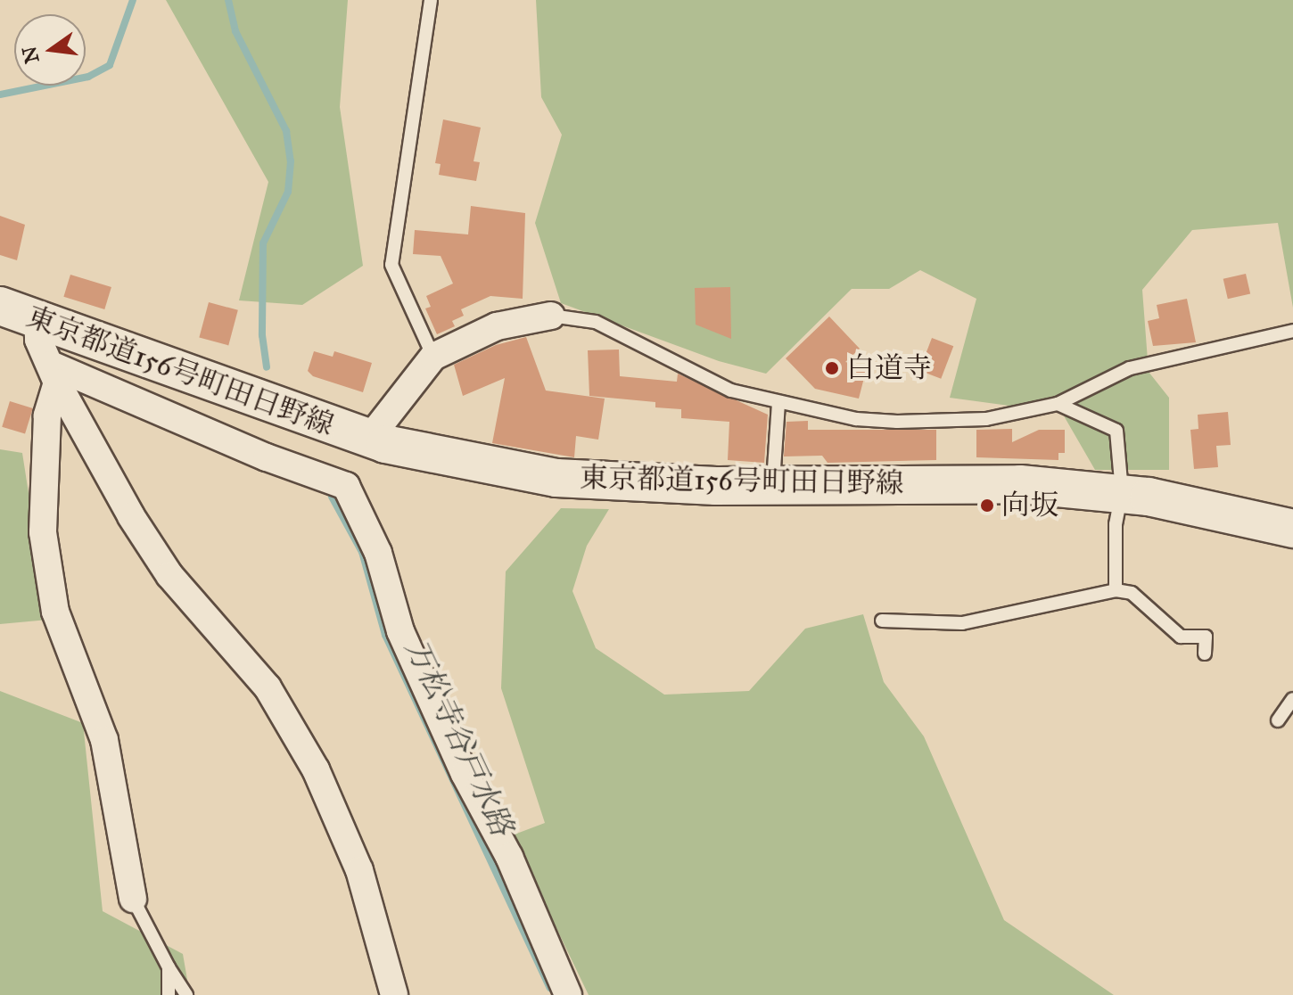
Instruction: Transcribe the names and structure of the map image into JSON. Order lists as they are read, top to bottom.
{
  "streets": {
    "main road": ["東京都道156号町田日野線"]
  },
  "water": ["万松寺谷戸水路"],
  "places": ["白道寺", "向坂"],
  "north": "left"
}
